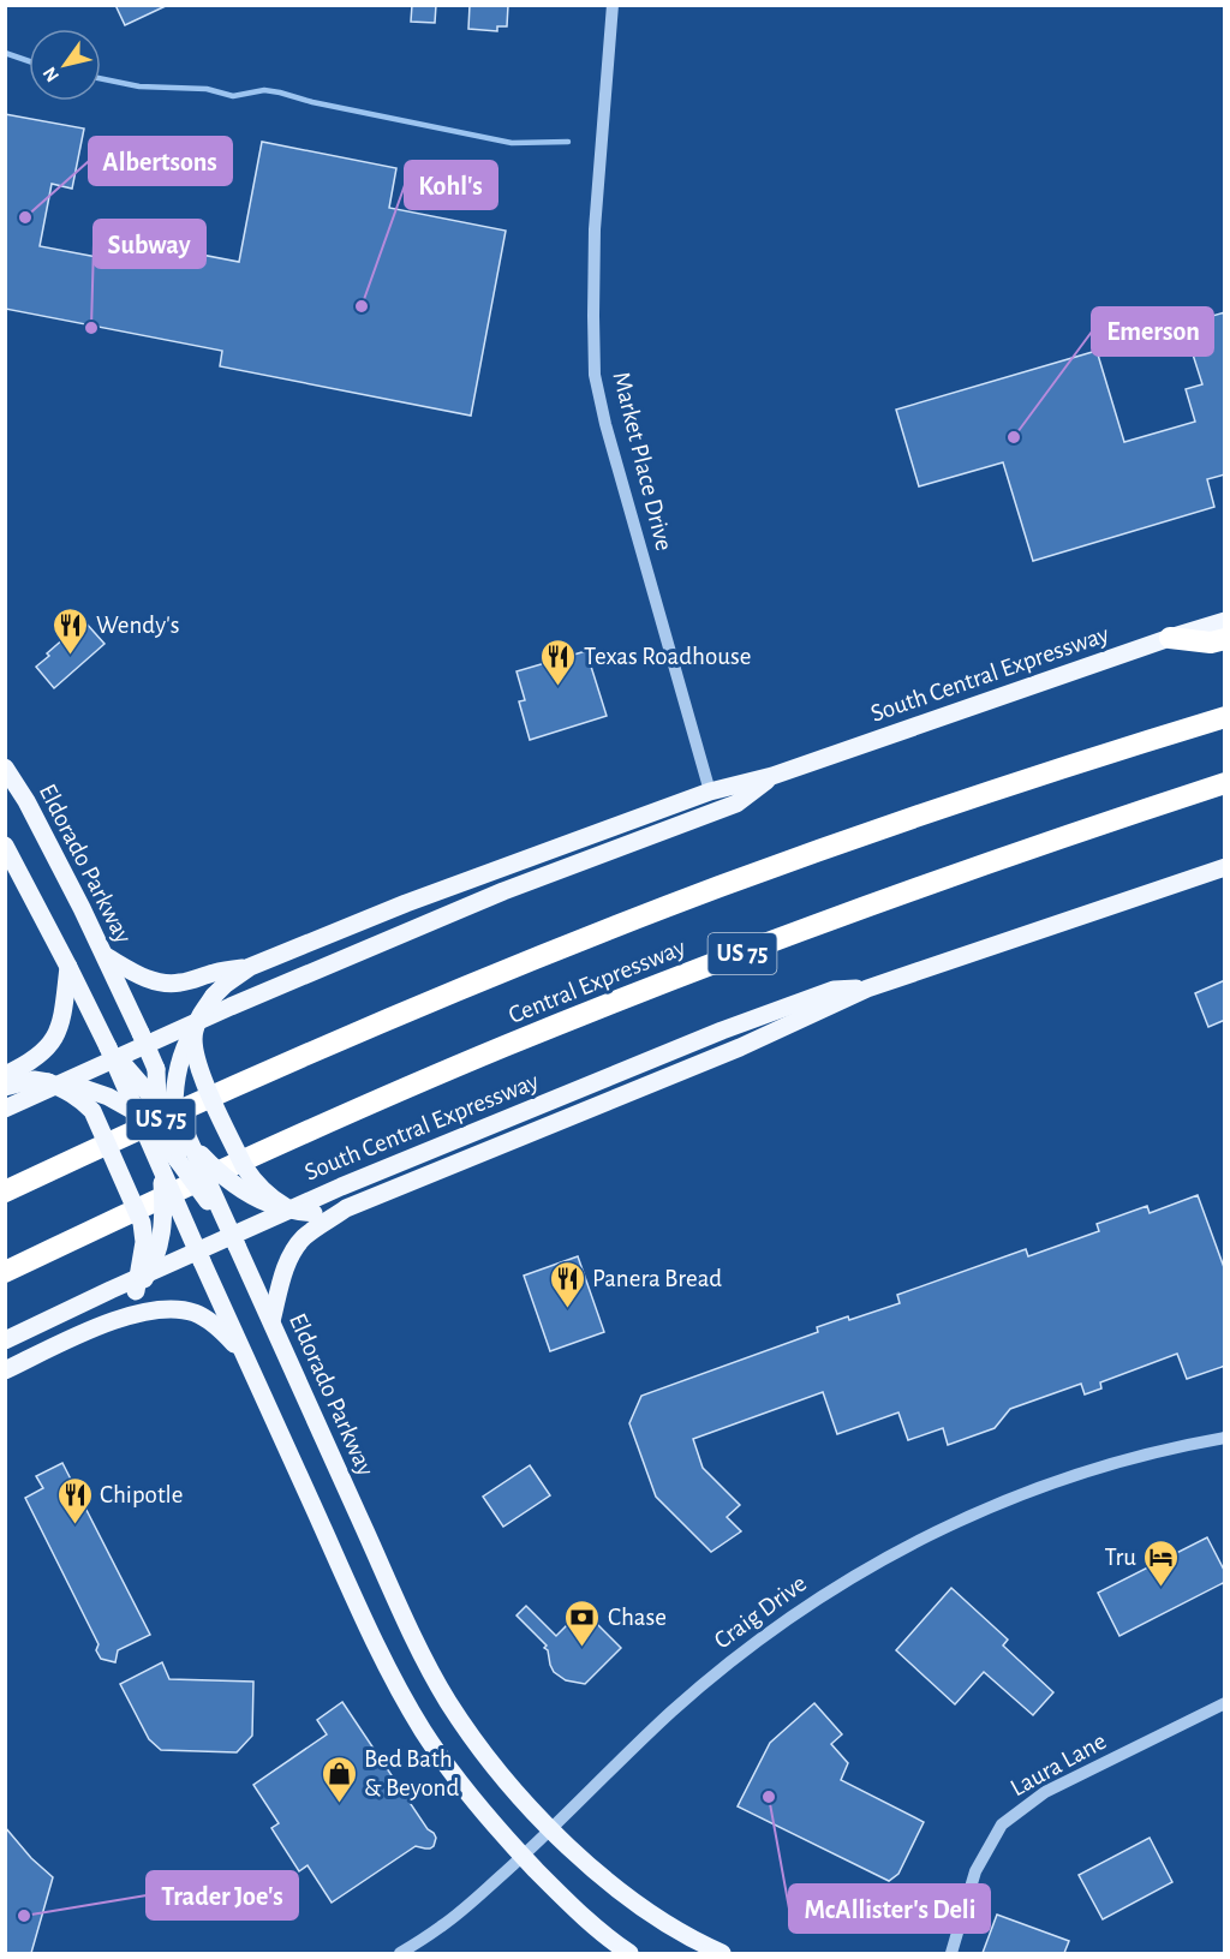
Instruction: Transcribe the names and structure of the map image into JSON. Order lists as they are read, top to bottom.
{
  "streets": {
    "highway": ["US 75", "Central Expressway"],
    "main road": ["South Central Expressway", "Eldorado Parkway"],
    "street": ["Market Place Drive", "Craig Drive", "Laura Lane"]
  },
  "crossings": [
    ["Market Place Drive", "South Central Expressway"],
    ["Eldorado Parkway", "Craig Drive"]
  ],
  "places": {
    "other": [
      "Albertsons",
      "Kohl's",
      "Subway",
      "Emerson",
      "McAllister's Deli",
      "Trader Joe's"
    ],
    "restaurant": [
      "Wendy's",
      "Texas Roadhouse",
      "Panera Bread",
      "Chipotle"
    ],
    "hotel": ["Tru"],
    "bank": ["Chase"],
    "shop": ["Bed Bath & Beyond"]
  },
  "north": "bottom left"
}
